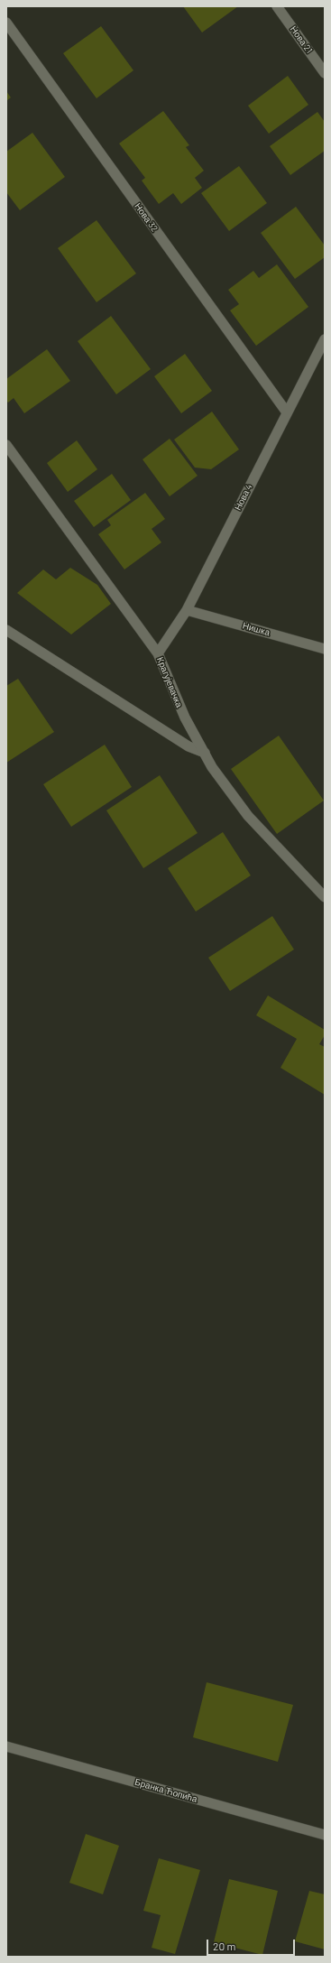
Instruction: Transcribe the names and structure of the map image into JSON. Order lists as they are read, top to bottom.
{
  "streets": {
    "street": [
      "Нова 21",
      "Нова 32",
      "Нова 4",
      "Нишка",
      "Крагујевачка",
      "Бранка Ћопића"
    ]
  },
  "crossings": [
    ["Нова 32", "Нова 4"],
    ["Нова 4", "Нишка"],
    ["Нова 4", "Крагујевачка"]
  ],
  "scale_bar": "20 m"
}
